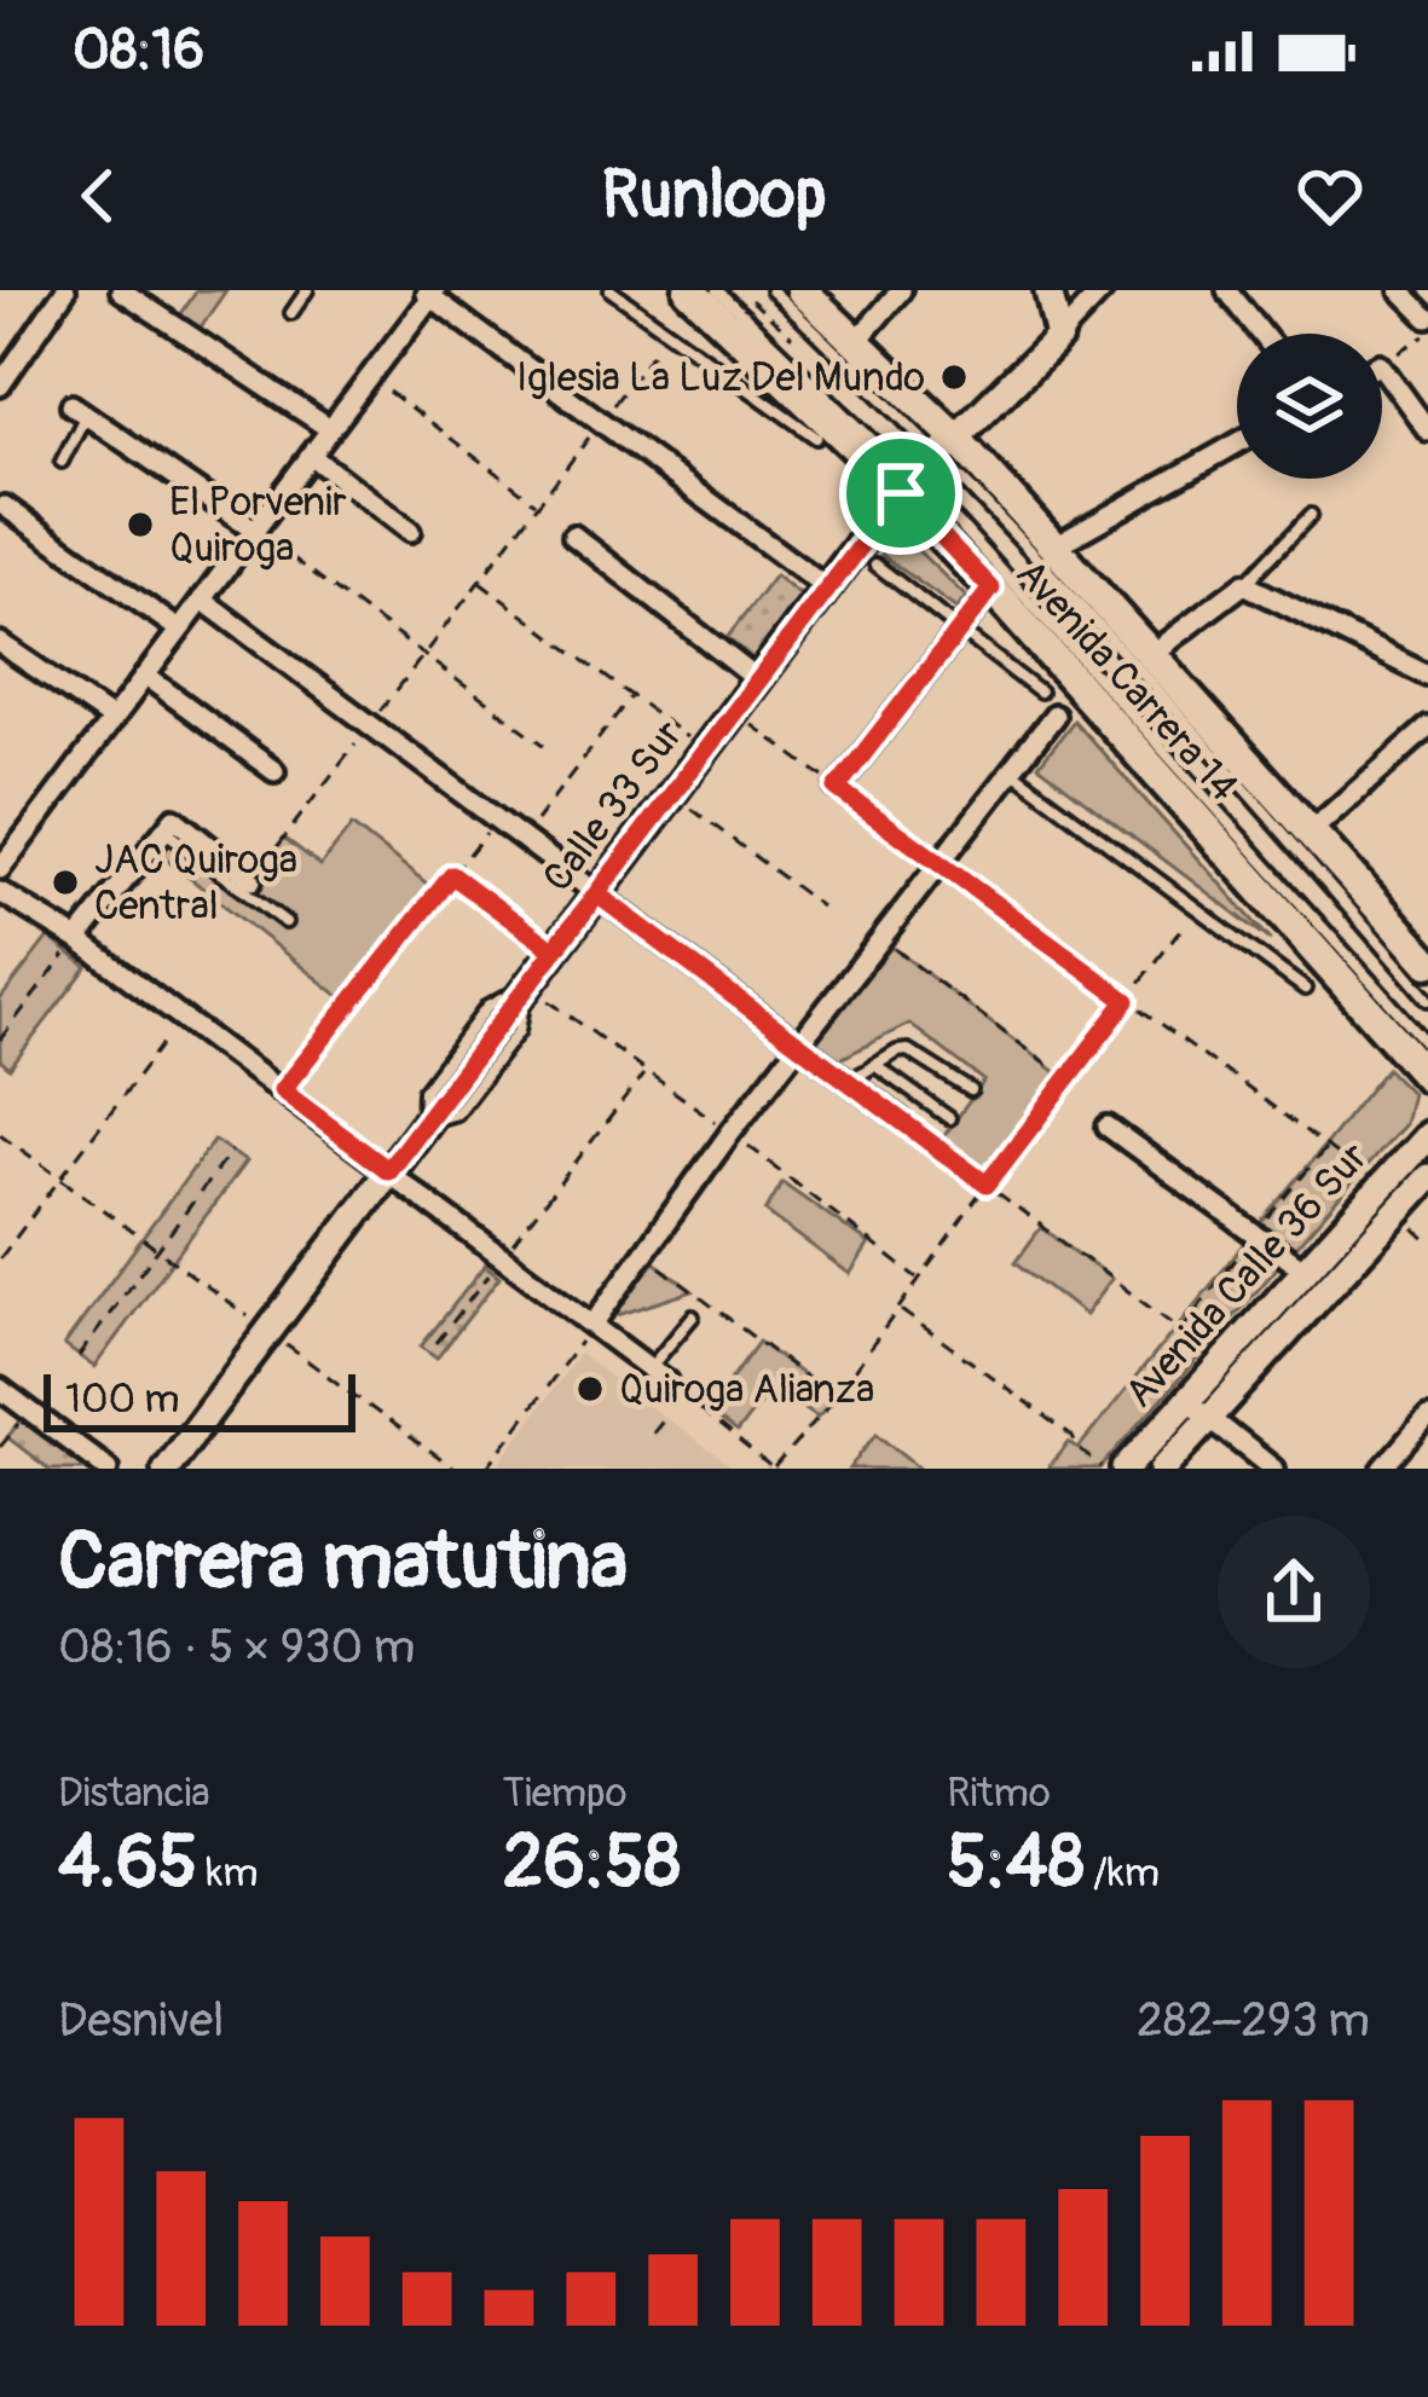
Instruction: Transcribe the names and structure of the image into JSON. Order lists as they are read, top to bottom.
{
  "streets": {
    "main road": ["Avenida Carrera 14"],
    "street": ["Calle 33 Sur", "Avenida Calle 36 Sur"]
  },
  "crossings": [
    ["Avenida Carrera 14", "Calle 33 Sur"]
  ],
  "places": [
    "Iglesia La Luz Del Mundo",
    "El Porvenir Quiroga",
    "JAC Quiroga Central",
    "Quiroga Alianza"
  ],
  "scale_bar": "100 m",
  "page": {
    "status": "08:16",
    "header": "Runloop",
    "scale": "100 m",
    "heading": ["Carrera matutina", "08:16 · 5 × 930 m"],
    "stats": [
      ["Distancia", "4.65 km"],
      ["Tiempo", "26:58"],
      ["Ritmo", "5:48 /km"]
    ],
    "chart": ["Desnivel", "282–293 m"]
  }
}
